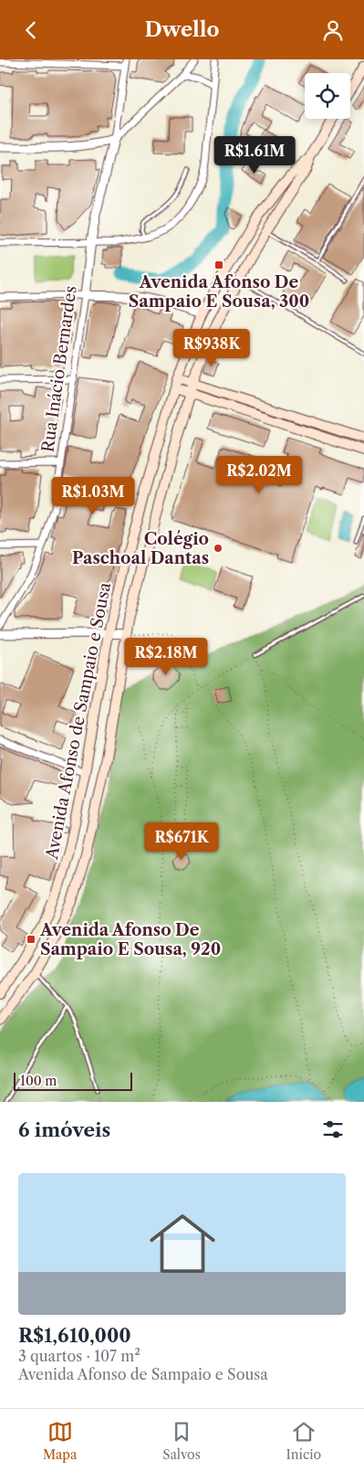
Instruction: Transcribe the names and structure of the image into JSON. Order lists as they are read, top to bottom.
{
  "streets": {
    "main road": ["Avenida Afonso de Sampaio e Sousa"],
    "street": ["Rua Inácio Bernardes"]
  },
  "places": {
    "transit": ["Avenida Afonso De Sampaio E Sousa, 300", "Avenida Afonso De Sampaio E Sousa, 920"],
    "other": ["Colégio Paschoal Dantas"]
  },
  "scale_bar": "100 m",
  "page": {
    "header": "Dwello",
    "price": [
      "R$1.61M",
      "R$938K",
      "R$2.02M",
      "R$1.03M",
      "R$2.18M",
      "R$671K"
    ],
    "scale": "100 m",
    "heading": "6 imóveis",
    "list": [
      {
        "name": "R$1,610,000",
        "note": "3 quartos · 107 m² · Avenida Afonso de Sampaio e Sousa"
      }
    ],
    "tabs": ["Mapa", "Salvos", "Início"]
  }
}
